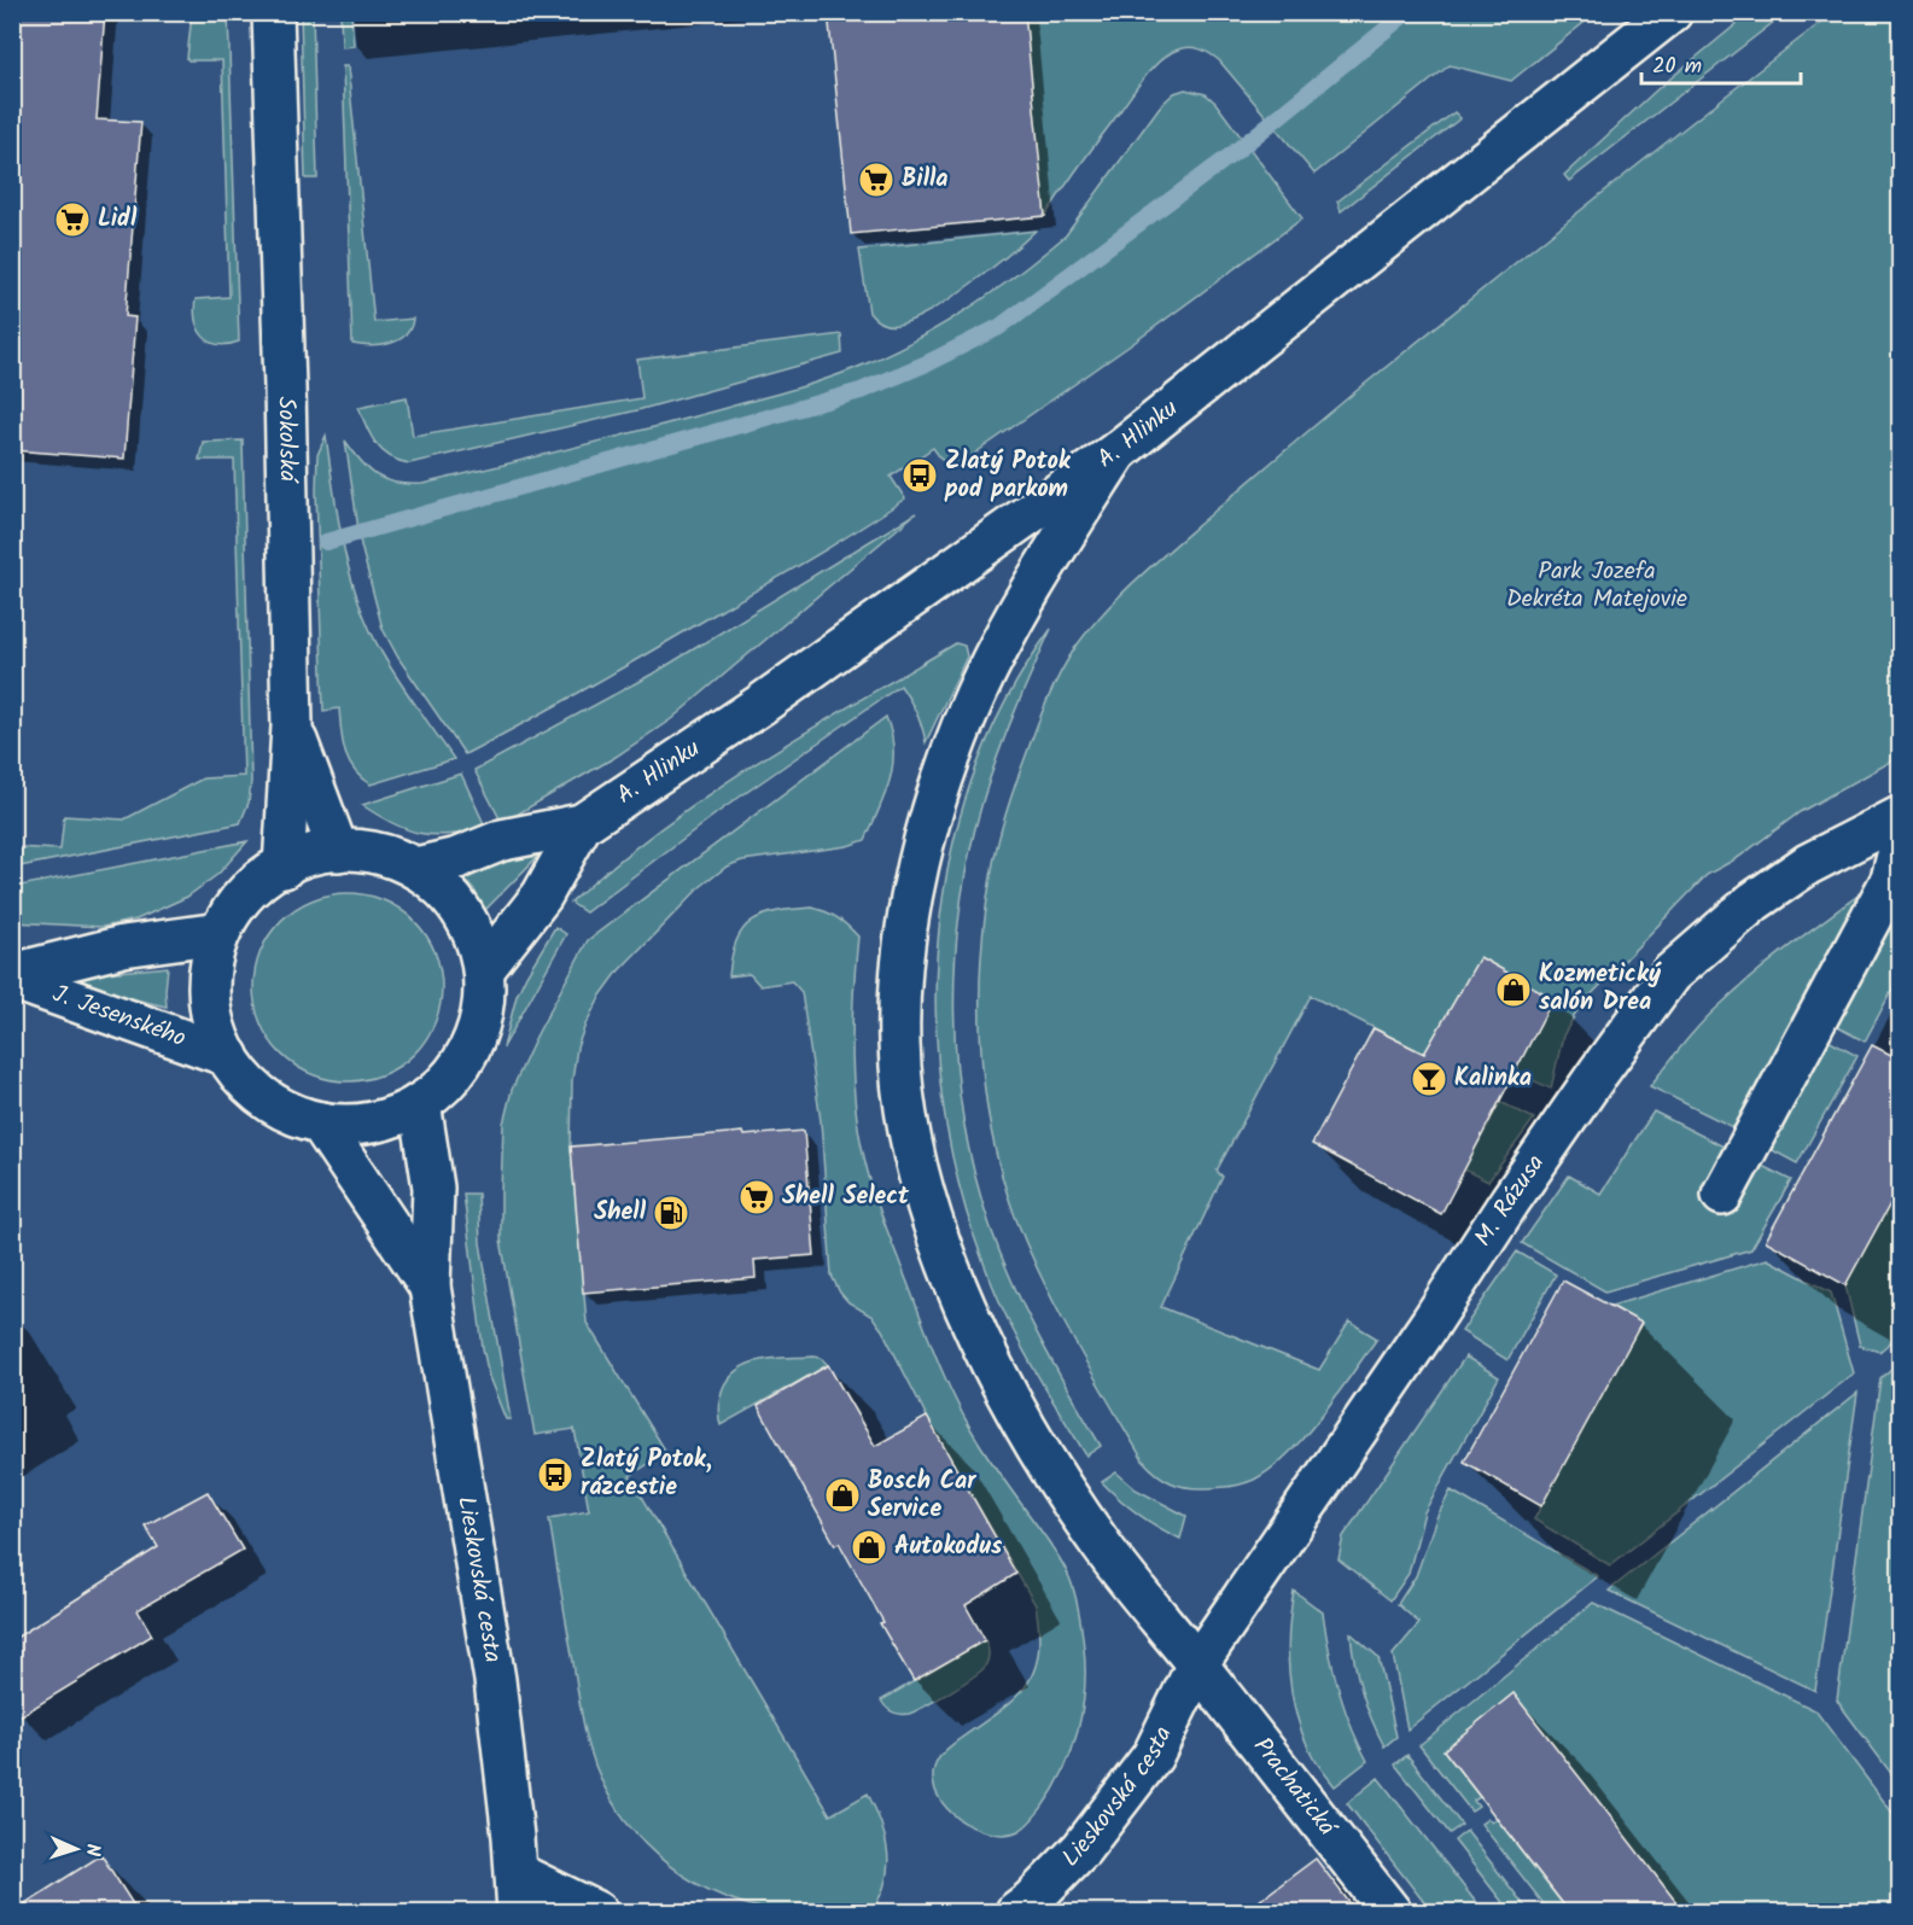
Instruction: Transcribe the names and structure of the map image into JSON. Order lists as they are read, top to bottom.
{
  "streets": {
    "street": [
      "A. Hlinku",
      "Sokolská",
      "J. Jesenského",
      "M. Rázusa",
      "Lieskovská cesta",
      "Prachatická"
    ]
  },
  "crossings": [
    ["A. Hlinku", "Prachatická"],
    ["M. Rázusa", "Lieskovská cesta"],
    ["M. Rázusa", "Prachatická"],
    ["Lieskovská cesta", "Prachatická"]
  ],
  "parks": ["Park Jozefa Dekréta Matejovie"],
  "places": {
    "supermarket": ["Billa", "Lidl", "Shell Select"],
    "bus stop": ["Zlatý Potok pod parkom", "Zlatý Potok, rázcestie"],
    "shop": ["Kozmetický salón Drea", "Bosch Car Service", "Autokodus"],
    "bar": ["Kalinka"],
    "fuel station": ["Shell"]
  },
  "scale_bar": "20 m",
  "north": "right"
}
